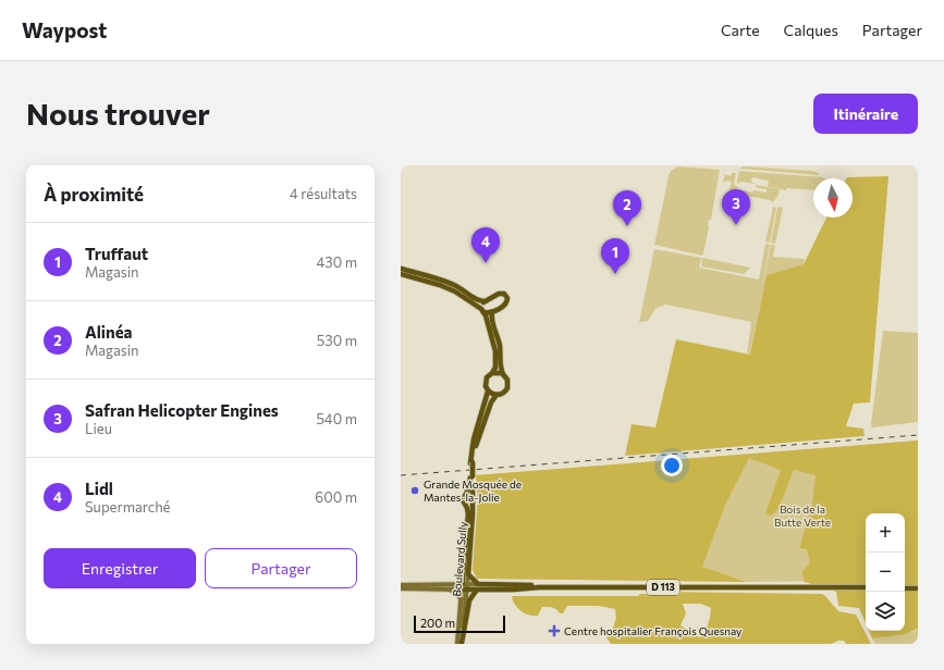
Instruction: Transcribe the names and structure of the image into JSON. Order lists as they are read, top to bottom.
{
  "streets": {
    "main road": ["Boulevard Sully", "D 113"]
  },
  "crossings": [
    ["Boulevard Sully", "D 113"]
  ],
  "parks": ["Bois de la Butte Verte"],
  "places": {
    "other": ["Grande Mosquée de Mantes-la-Jolie"],
    "health": ["Centre hospitalier François Quesnay"]
  },
  "scale_bar": "200 m",
  "north": "bottom",
  "page": {
    "header": "Waypost",
    "nav": ["Carte", "Calques", "Partager"],
    "buttons": [
      "Itinéraire",
      ["Enregistrer", "Partager"]
    ],
    "title": "Nous trouver",
    "heading": ["À proximité", "4 résultats"],
    "pins": [
      "3",
      "2",
      "4",
      "1"
    ],
    "list": [
      {
        "mark": "1",
        "name": "Truffaut",
        "note": "Magasin",
        "value": "430 m"
      },
      {
        "mark": "2",
        "name": "Alinéa",
        "note": "Magasin",
        "value": "530 m"
      },
      {
        "mark": "3",
        "name": "Safran Helicopter Engines",
        "note": "Lieu",
        "value": "540 m"
      },
      {
        "mark": "4",
        "name": "Lidl",
        "note": "Supermarché",
        "value": "600 m"
      }
    ],
    "map_buttons": ["+", "−"],
    "scale": "200 m"
  }
}
